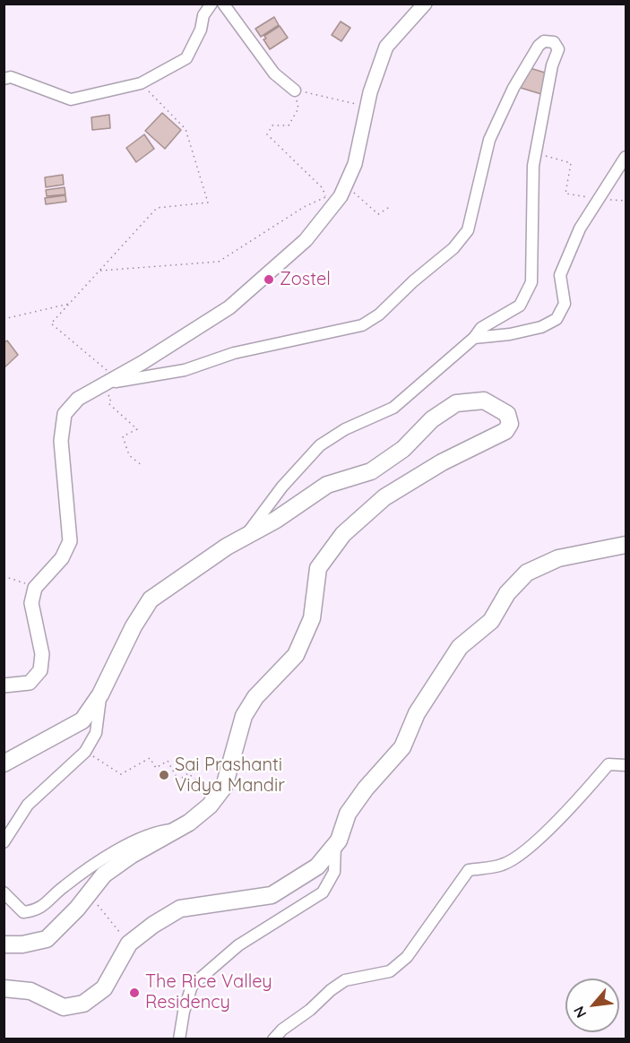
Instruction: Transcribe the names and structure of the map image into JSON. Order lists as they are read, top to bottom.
{
  "places": ["Zostel", "Sai Prashanti Vidya Mandir", "The Rice Valley Residency"],
  "north": "bottom left"
}
